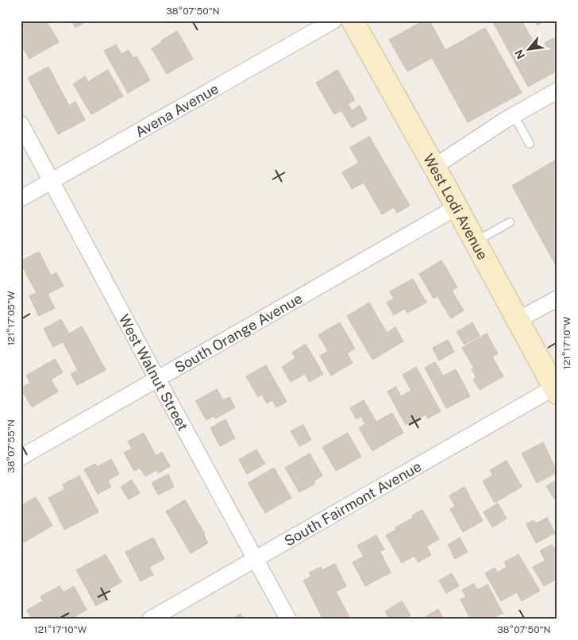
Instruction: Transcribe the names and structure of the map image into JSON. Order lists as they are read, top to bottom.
{
  "streets": {
    "main road": ["West Lodi Avenue"],
    "street": [
      "Avena Avenue",
      "South Orange Avenue",
      "West Walnut Street",
      "South Fairmont Avenue"
    ]
  },
  "crossings": [
    ["Avena Avenue", "West Walnut Street"],
    ["West Lodi Avenue", "South Orange Avenue"],
    ["West Lodi Avenue", "South Fairmont Avenue"],
    ["South Orange Avenue", "West Walnut Street"],
    ["West Walnut Street", "South Fairmont Avenue"]
  ],
  "north": "bottom left",
  "coordinates": [
    "38°07'50\"N",
    "121°17'05\"W",
    "121°17'10\"W",
    "38°07'55\"N"
  ]
}
